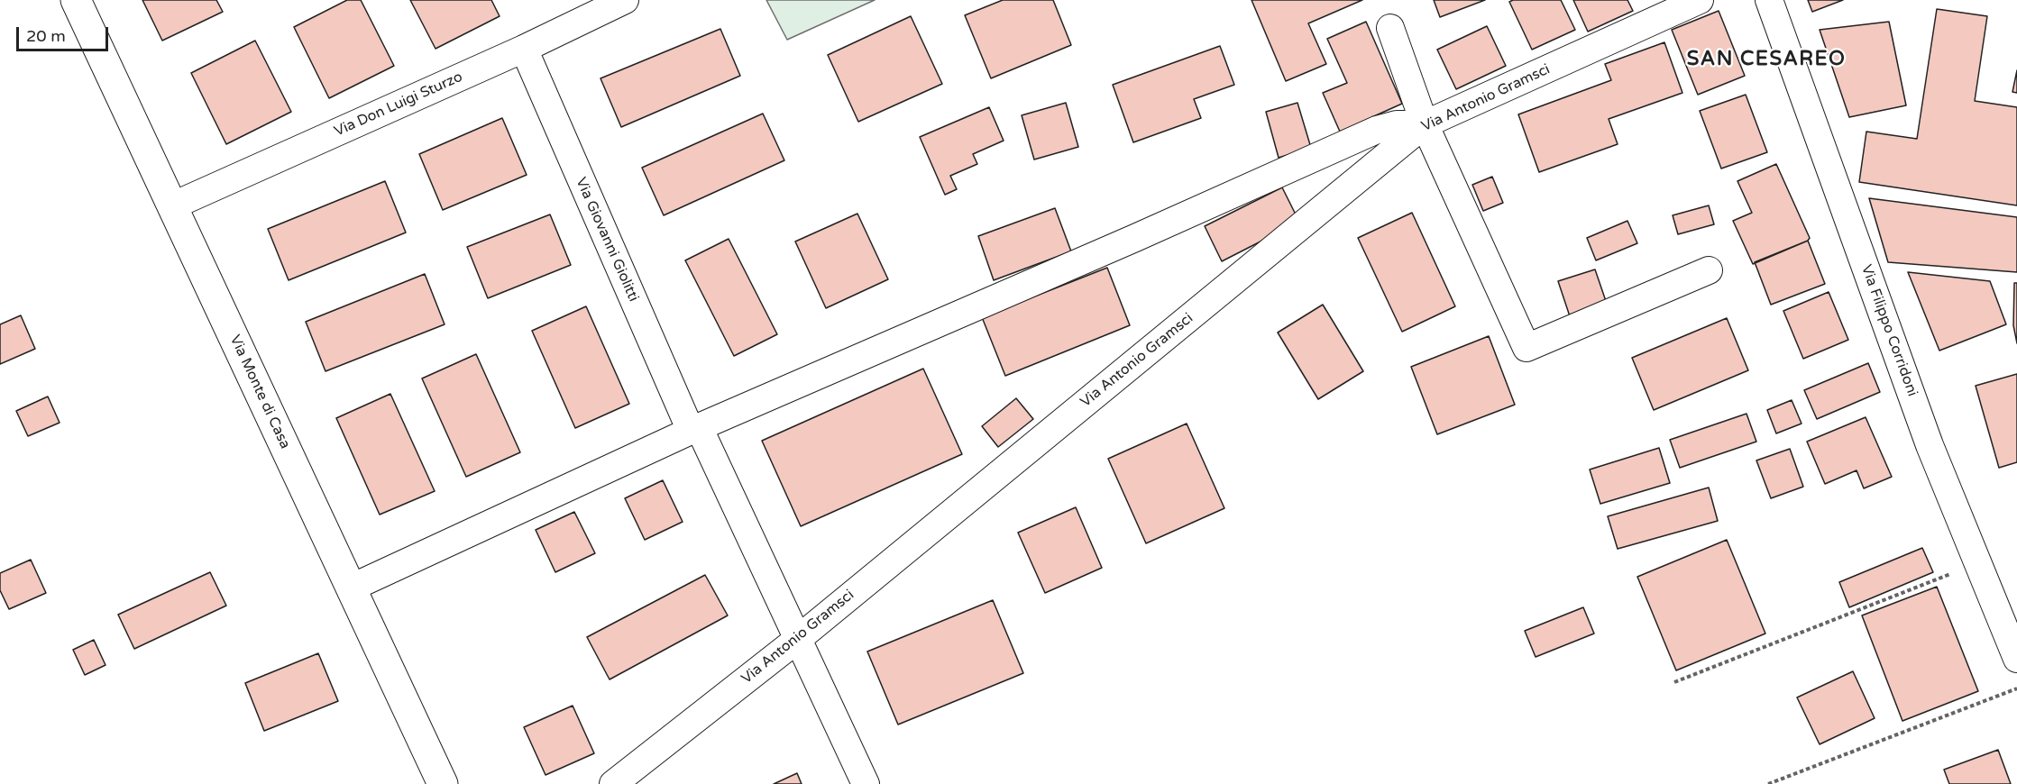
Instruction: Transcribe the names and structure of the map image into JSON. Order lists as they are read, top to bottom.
{
  "streets": {
    "street": [
      "Via Antonio Gramsci",
      "Via Don Luigi Sturzo",
      "Via Giovanni Giolitti",
      "Via Filippo Corridoni",
      "Via Monte di Casa"
    ]
  },
  "crossings": [
    ["Via Antonio Gramsci", "Via Giovanni Giolitti"],
    ["Via Don Luigi Sturzo", "Via Giovanni Giolitti"],
    ["Via Don Luigi Sturzo", "Via Monte di Casa"]
  ],
  "districts": ["SAN CESAREO"],
  "scale_bar": "20 m"
}
